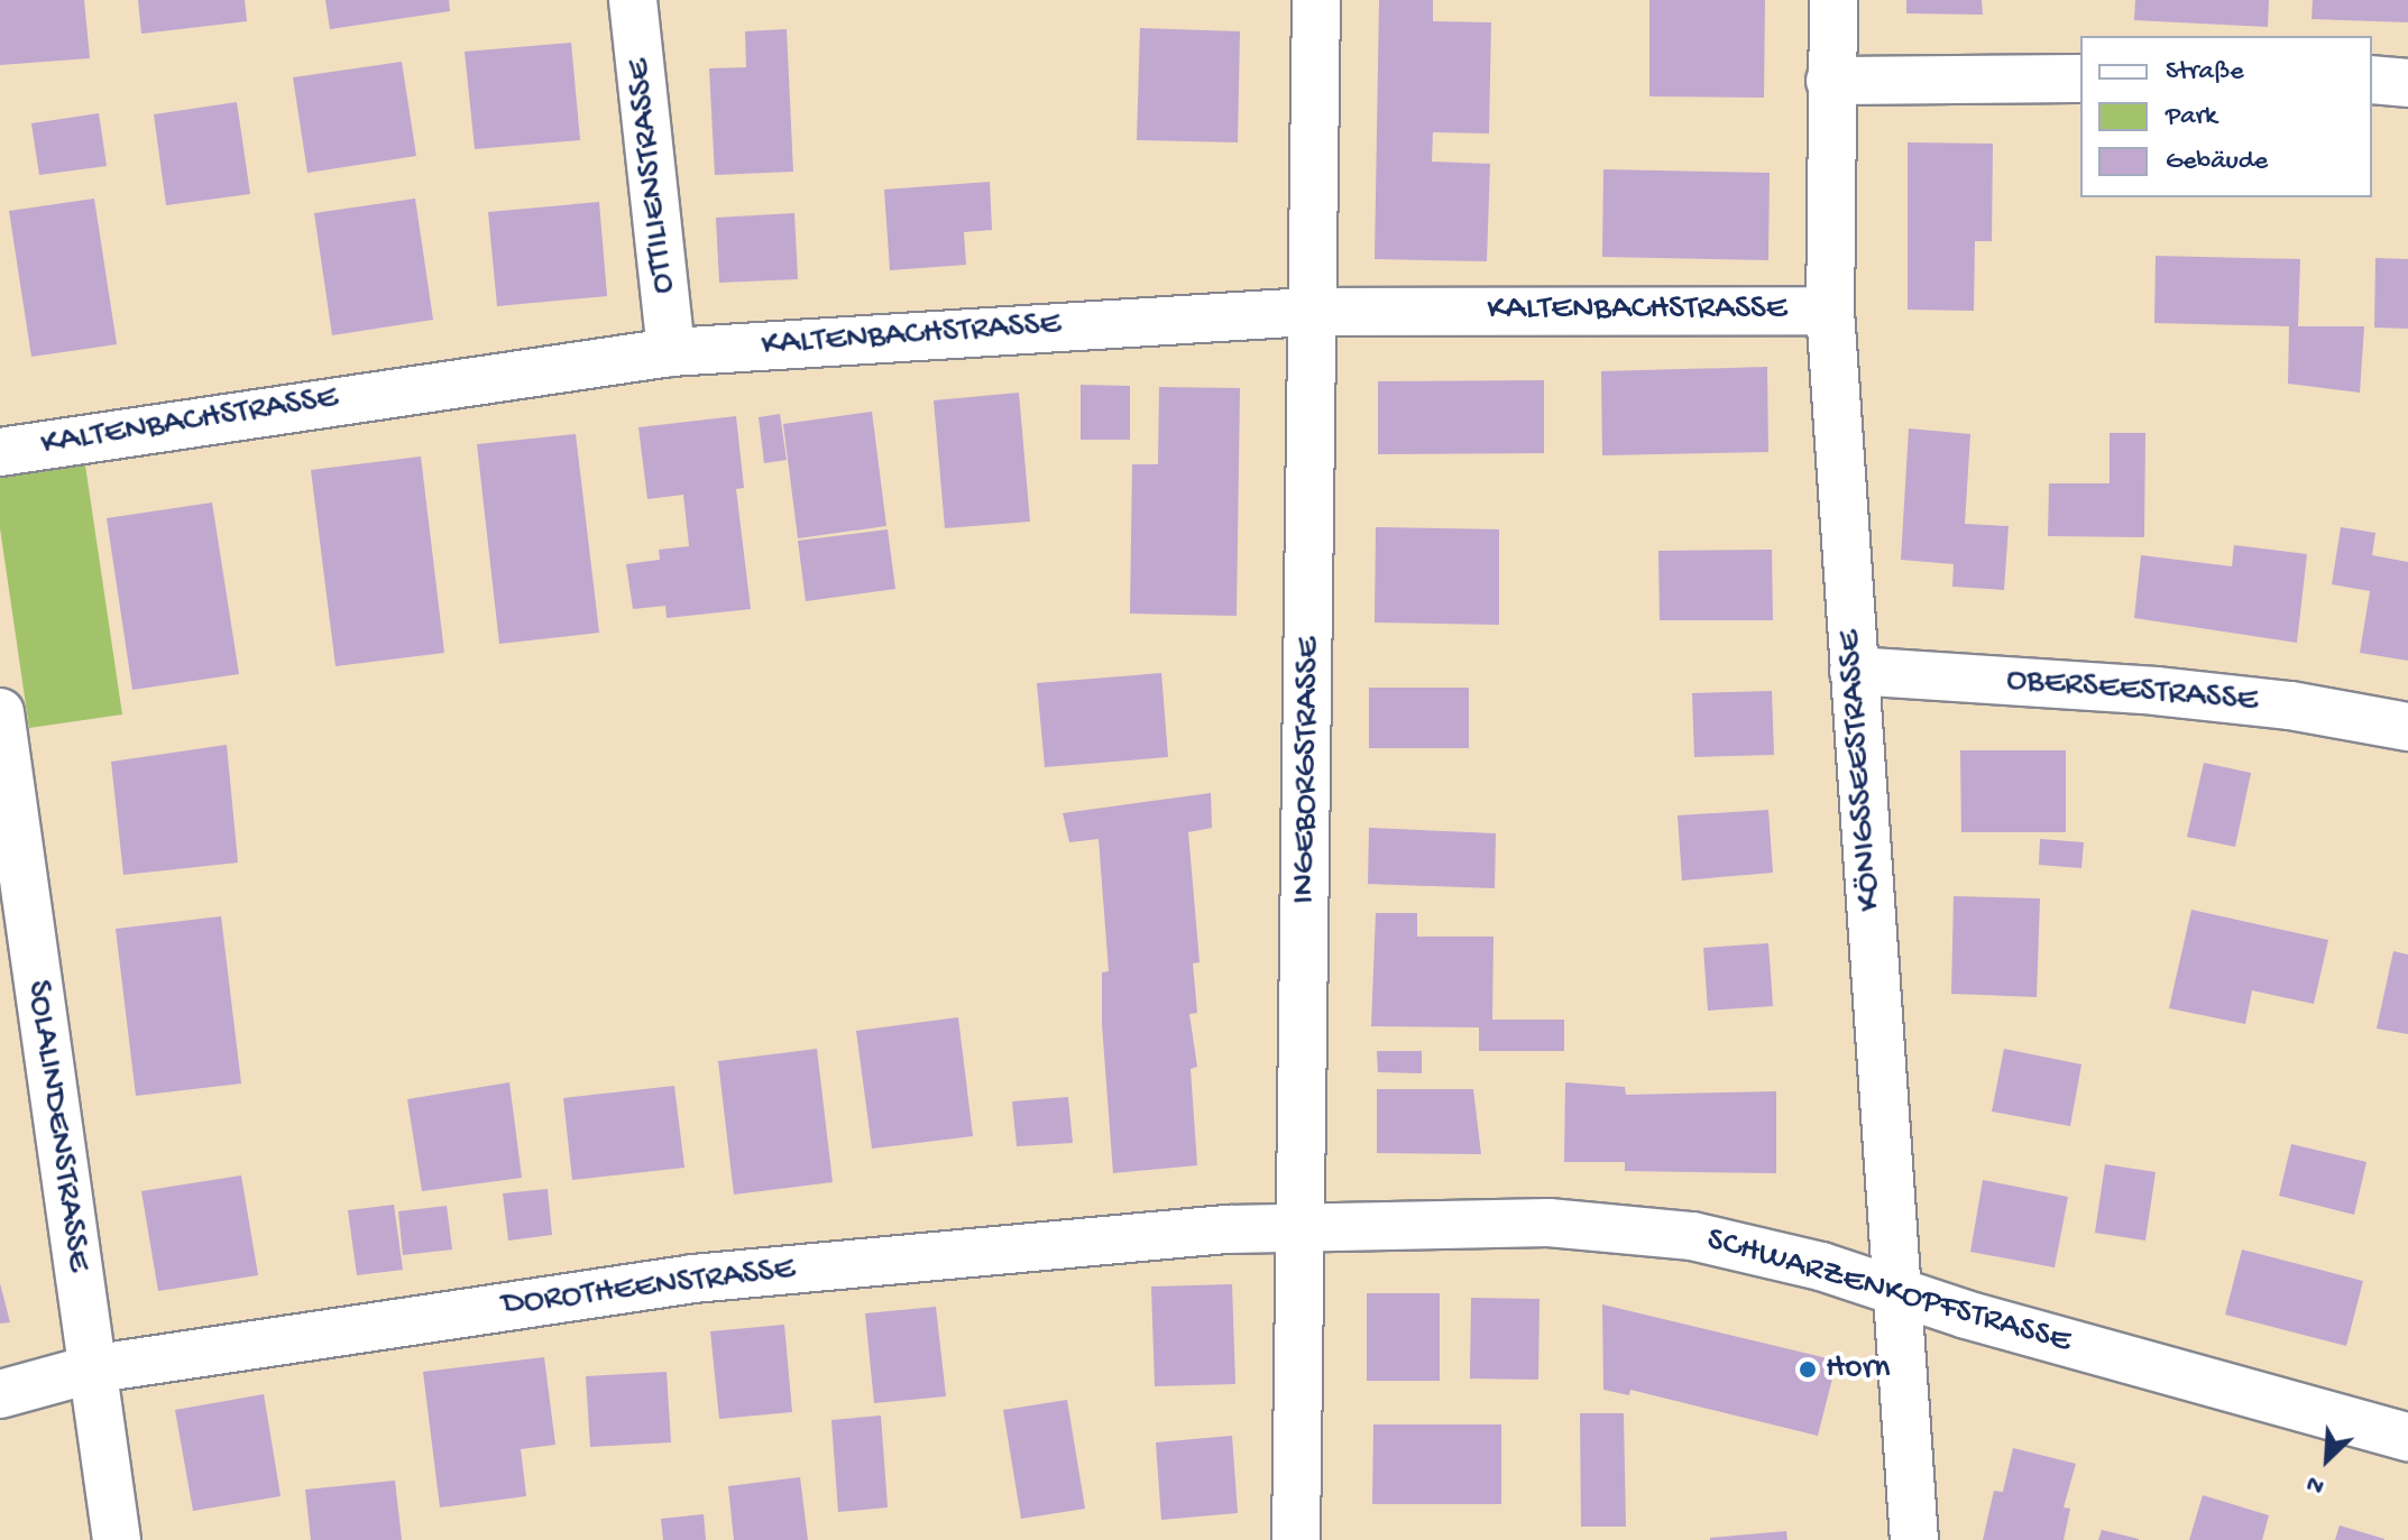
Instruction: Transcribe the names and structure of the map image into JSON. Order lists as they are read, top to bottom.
{
  "streets": {
    "street": [
      "OTTILIENSTRASSE",
      "KALTENBACHSTRASSE",
      "OBERSEESTRASSE",
      "INGEBORGSTRASSE",
      "KÖNIGSSEESTRASSE",
      "SOLALINDENSTRASSE",
      "DOROTHEENSTRASSE",
      "SCHWARZENKOPFSTRASSE"
    ]
  },
  "crossings": [
    ["OTTILIENSTRASSE", "KALTENBACHSTRASSE"],
    ["KALTENBACHSTRASSE", "INGEBORGSTRASSE"],
    ["KALTENBACHSTRASSE", "KÖNIGSSEESTRASSE"],
    ["OBERSEESTRASSE", "KÖNIGSSEESTRASSE"],
    ["INGEBORGSTRASSE", "DOROTHEENSTRASSE"],
    ["INGEBORGSTRASSE", "SCHWARZENKOPFSTRASSE"],
    ["KÖNIGSSEESTRASSE", "SCHWARZENKOPFSTRASSE"],
    ["SOLALINDENSTRASSE", "DOROTHEENSTRASSE"],
    ["DOROTHEENSTRASSE", "SCHWARZENKOPFSTRASSE"]
  ],
  "places": ["Horn"],
  "legend": ["Straße", "Park", "Gebäude"],
  "north": "bottom left"
}
